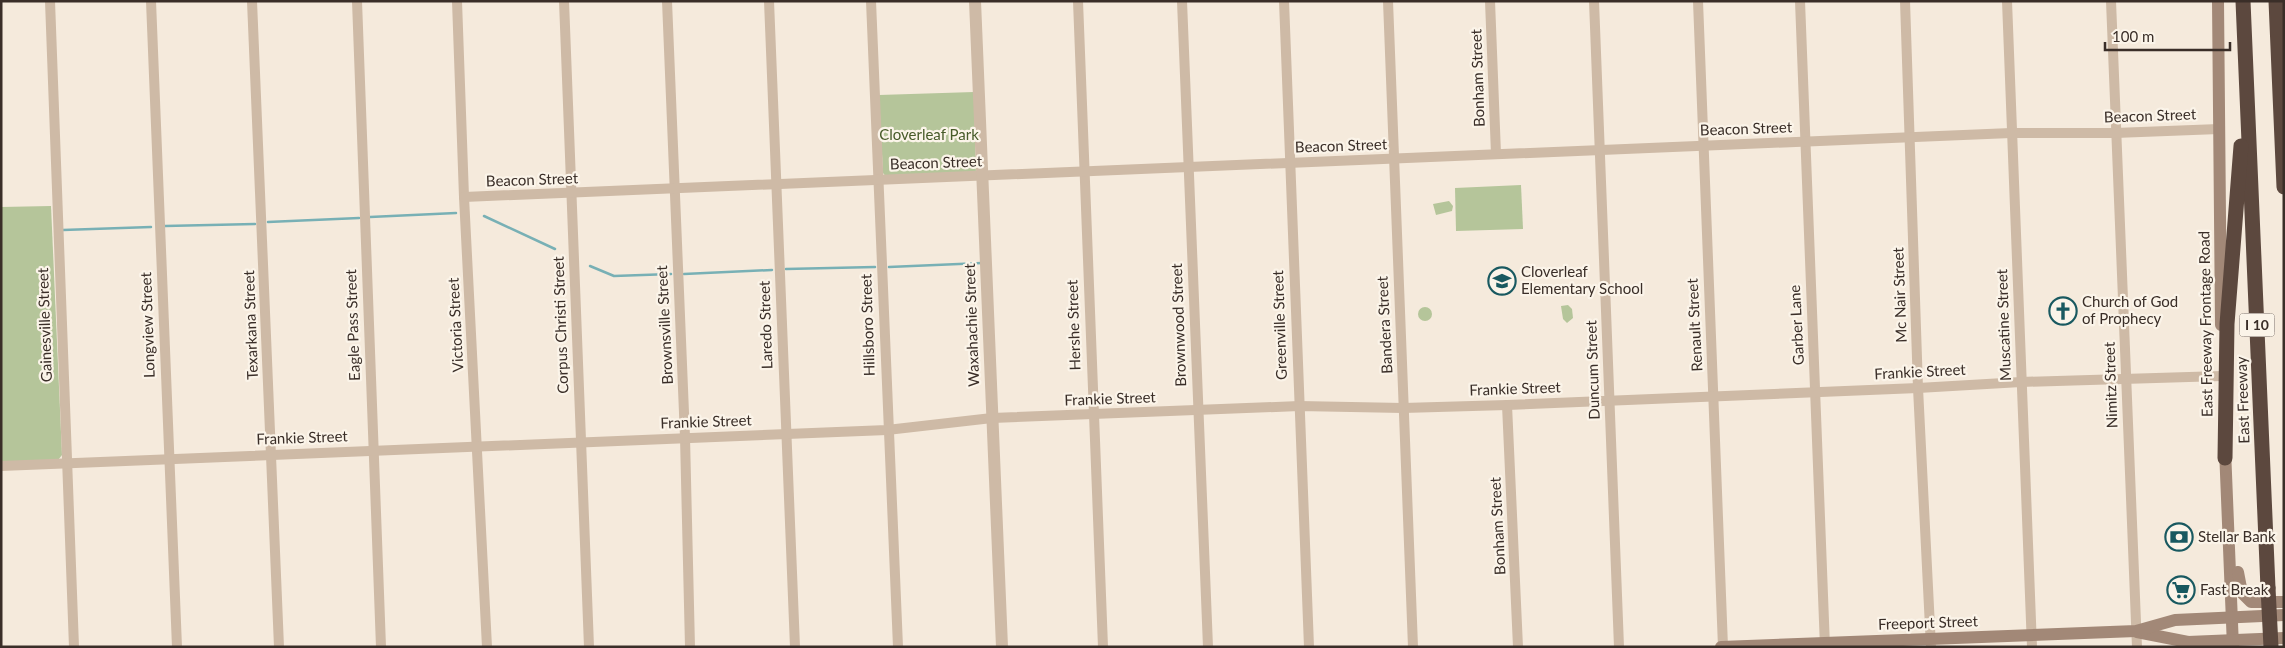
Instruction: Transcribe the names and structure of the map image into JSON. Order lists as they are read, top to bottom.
{
  "streets": {
    "highway": ["I 10", "East Freeway"],
    "main road": ["East Freeway Frontage Road", "Freeport Street"],
    "street": [
      "Bonham Street",
      "Beacon Street",
      "Mc Nair Street",
      "Gainesville Street",
      "Longview Street",
      "Texarkana Street",
      "Eagle Pass Street",
      "Victoria Street",
      "Corpus Christi Street",
      "Brownsville Street",
      "Laredo Street",
      "Hillsboro Street",
      "Waxahachie Street",
      "Hershe Street",
      "Brownwood Street",
      "Greenville Street",
      "Bandera Street",
      "Renault Street",
      "Garber Lane",
      "Muscatine Street",
      "Duncum Street",
      "Frankie Street",
      "Nimitz Street"
    ]
  },
  "crossings": [
    ["Bonham Street", "Beacon Street"],
    ["Bonham Street", "Frankie Street"],
    ["Beacon Street", "Mc Nair Street"],
    ["Beacon Street", "East Freeway Frontage Road"],
    ["Beacon Street", "Victoria Street"],
    ["Beacon Street", "Corpus Christi Street"],
    ["Beacon Street", "Brownsville Street"],
    ["Beacon Street", "Laredo Street"],
    ["Beacon Street", "Hillsboro Street"],
    ["Beacon Street", "Waxahachie Street"],
    ["Beacon Street", "Hershe Street"],
    ["Beacon Street", "Brownwood Street"],
    ["Beacon Street", "Greenville Street"],
    ["Beacon Street", "Bandera Street"],
    ["Beacon Street", "Renault Street"],
    ["Beacon Street", "Garber Lane"],
    ["Beacon Street", "Muscatine Street"],
    ["Beacon Street", "Duncum Street"],
    ["Beacon Street", "Nimitz Street"],
    ["Mc Nair Street", "Frankie Street"],
    ["Mc Nair Street", "Freeport Street"],
    ["East Freeway Frontage Road", "Frankie Street"],
    ["East Freeway Frontage Road", "Freeport Street"],
    ["Gainesville Street", "Frankie Street"],
    ["Longview Street", "Frankie Street"],
    ["Texarkana Street", "Frankie Street"],
    ["Eagle Pass Street", "Frankie Street"],
    ["Victoria Street", "Frankie Street"],
    ["Corpus Christi Street", "Frankie Street"],
    ["Brownsville Street", "Frankie Street"],
    ["Laredo Street", "Frankie Street"],
    ["Hillsboro Street", "Frankie Street"],
    ["Waxahachie Street", "Frankie Street"],
    ["Hershe Street", "Frankie Street"],
    ["Brownwood Street", "Frankie Street"],
    ["Greenville Street", "Frankie Street"],
    ["Bandera Street", "Frankie Street"],
    ["Renault Street", "Frankie Street"],
    ["Renault Street", "Freeport Street"],
    ["Garber Lane", "Frankie Street"],
    ["Garber Lane", "Freeport Street"],
    ["Muscatine Street", "Frankie Street"],
    ["Muscatine Street", "Freeport Street"],
    ["Duncum Street", "Frankie Street"],
    ["Frankie Street", "Nimitz Street"],
    ["Nimitz Street", "Freeport Street"]
  ],
  "parks": ["Cloverleaf Park"],
  "places": {
    "school or university": ["Cloverleaf Elementary School"],
    "church": ["Church of God of Prophecy"],
    "bank": ["Stellar Bank"],
    "supermarket": ["Fast Break"]
  },
  "scale_bar": "100 m"
}
